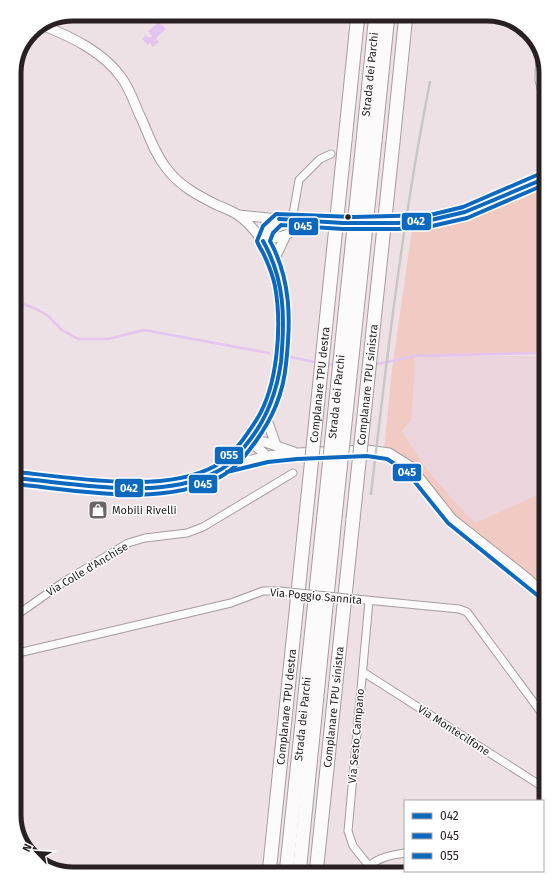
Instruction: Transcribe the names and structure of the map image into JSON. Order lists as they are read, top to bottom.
{
  "streets": {
    "highway": ["Strada dei Parchi", "Complanare TPU destra", "Complanare TPU sinistra"],
    "street": [
      "Via Colle d'Anchise",
      "Via Poggio Sannita",
      "Via Montecilfone",
      "Via Sesto Campano"
    ]
  },
  "crossings": [
    ["Via Poggio Sannita", "Via Sesto Campano"],
    ["Via Montecilfone", "Via Sesto Campano"]
  ],
  "places": {
    "shop": ["Mobili Rivelli"]
  },
  "lines": ["transit line 055", "transit line 042", "transit line 045"],
  "legend": ["042", "045", "055"],
  "north": "top left"
}
